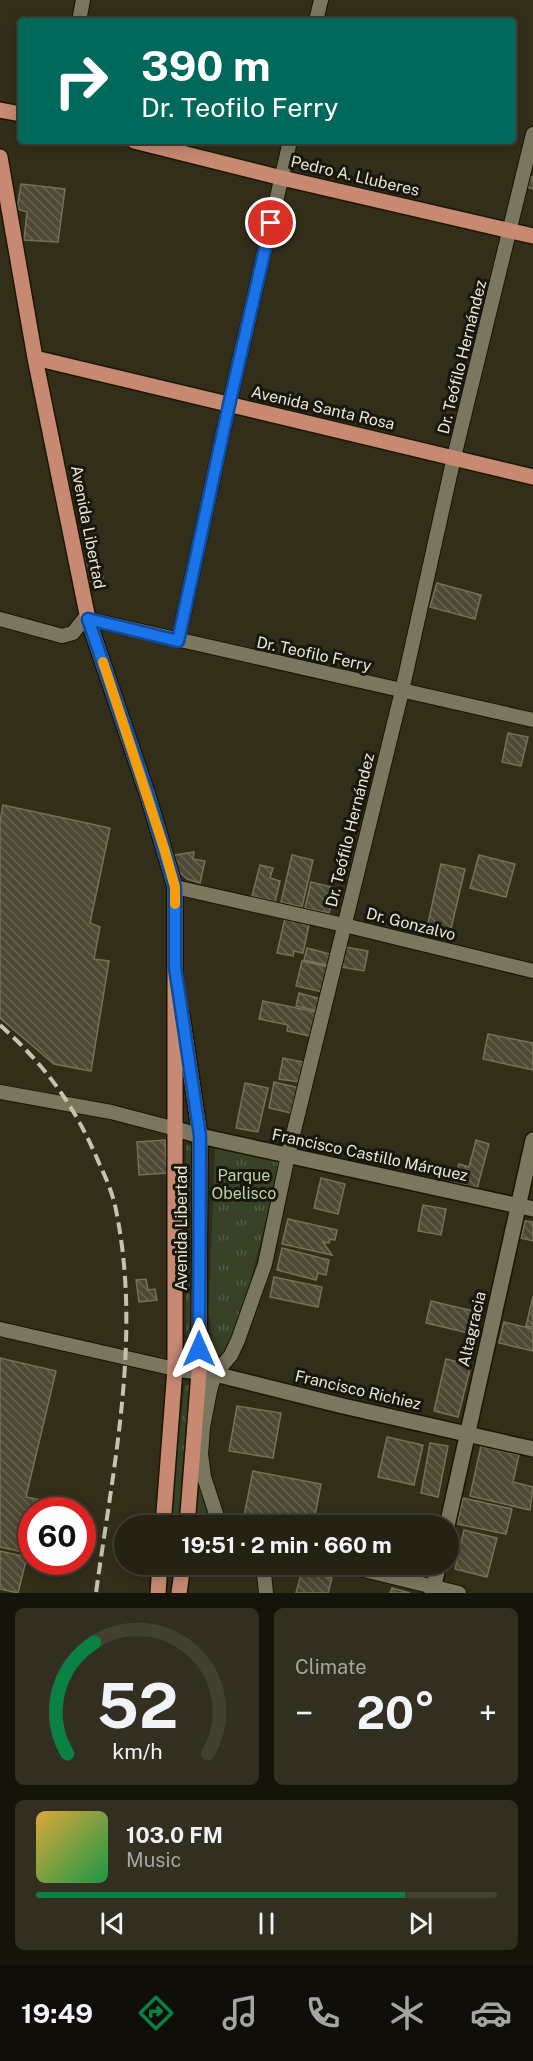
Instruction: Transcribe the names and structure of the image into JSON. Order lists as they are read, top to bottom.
{
  "streets": {
    "main road": [
      "Pedro A. Lluberes",
      "Avenida Santa Rosa",
      "Avenida Libertad",
      "Francisco Castillo Márquez",
      "Altagracia",
      "Francisco Richiez"
    ],
    "street": ["Dr. Teófilo Hernández", "Dr. Teofilo Ferry", "Dr. Gonzalvo"]
  },
  "crossings": [
    ["Pedro A. Lluberes", "Dr. Teófilo Hernández"],
    ["Dr. Teófilo Hernández", "Avenida Santa Rosa"],
    ["Dr. Teófilo Hernández", "Dr. Teofilo Ferry"],
    ["Dr. Teófilo Hernández", "Dr. Gonzalvo"],
    ["Dr. Teófilo Hernández", "Francisco Castillo Márquez"],
    ["Dr. Teófilo Hernández", "Francisco Richiez"],
    ["Avenida Santa Rosa", "Avenida Libertad"],
    ["Avenida Libertad", "Dr. Teofilo Ferry"],
    ["Avenida Libertad", "Dr. Gonzalvo"],
    ["Avenida Libertad", "Francisco Castillo Márquez"],
    ["Avenida Libertad", "Francisco Richiez"],
    ["Francisco Castillo Márquez", "Altagracia"],
    ["Altagracia", "Francisco Richiez"]
  ],
  "parks": ["Parque Obelisco"],
  "page": {
    "turn": ["390 m", "Dr. Teofilo Ferry"],
    "limit": "60",
    "trip": "19:51 · 2 min · 660 m",
    "tile": "Climate",
    "heat": ["−", "20°", "+"],
    "song": ["103.0 FM", "Music"],
    "tabs": "19:49",
    "gauge": ["52", "km/h"]
  }
}
